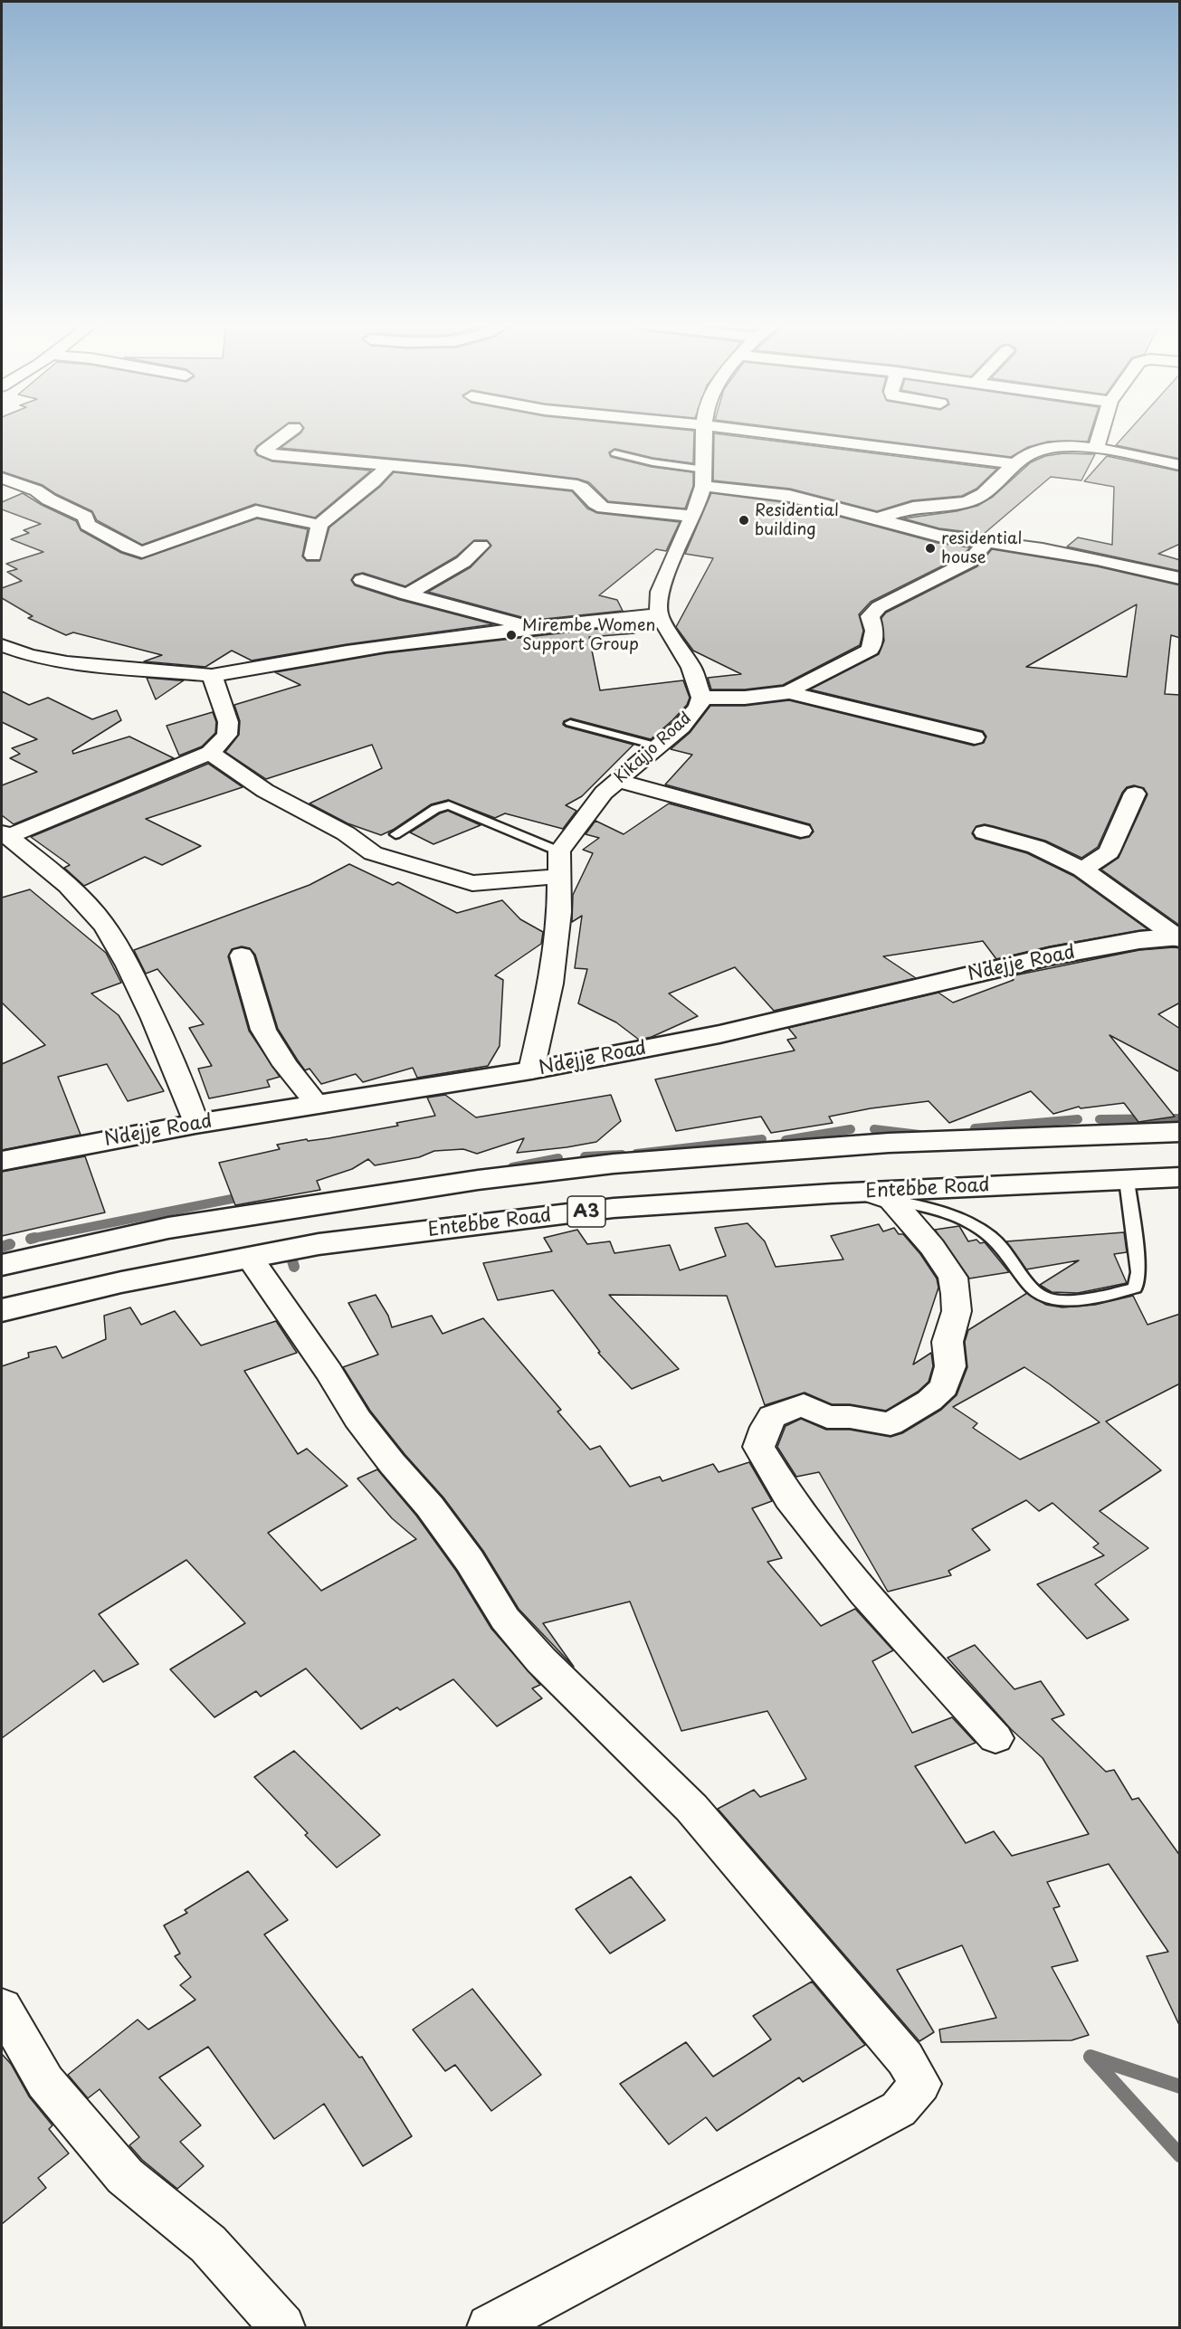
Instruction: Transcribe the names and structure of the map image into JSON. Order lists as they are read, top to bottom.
{
  "streets": {
    "main road": ["Ndejje Road", "Entebbe Road", "A3"],
    "street": ["Kikajjo Road"]
  },
  "places": ["Residential building", "residential house", "Mirembe Women Support Group"]
}
